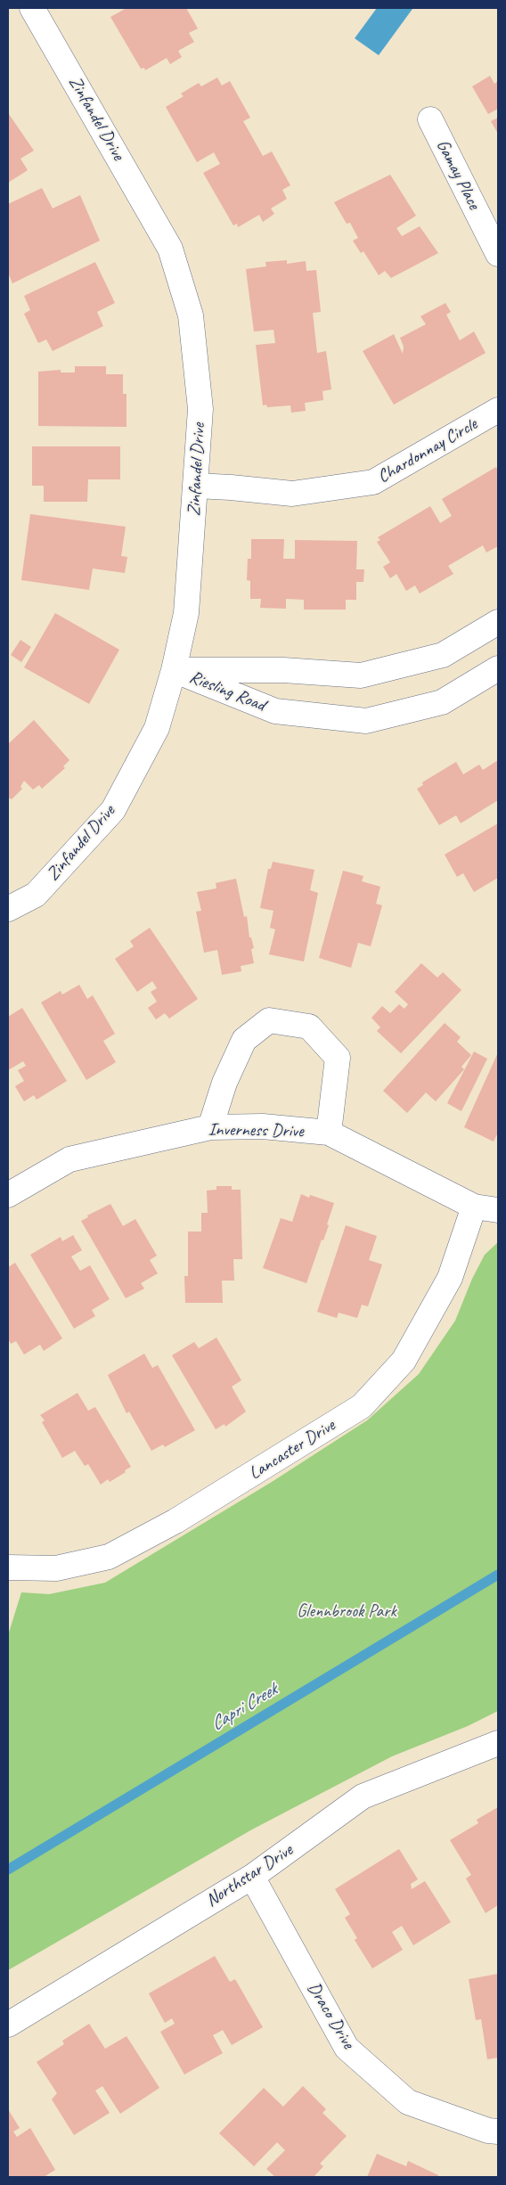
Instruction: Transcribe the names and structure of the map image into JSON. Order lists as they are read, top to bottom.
{
  "streets": {
    "street": [
      "Zinfandel Drive",
      "Gamay Place",
      "Chardonnay Circle",
      "Riesling Road",
      "Inverness Drive",
      "Lancaster Drive",
      "Northstar Drive",
      "Draco Drive"
    ]
  },
  "crossings": [
    ["Zinfandel Drive", "Chardonnay Circle"],
    ["Zinfandel Drive", "Riesling Road"],
    ["Inverness Drive", "Lancaster Drive"],
    ["Northstar Drive", "Draco Drive"]
  ],
  "water": ["Capri Creek"],
  "parks": ["Glennbrook Park"]
}
